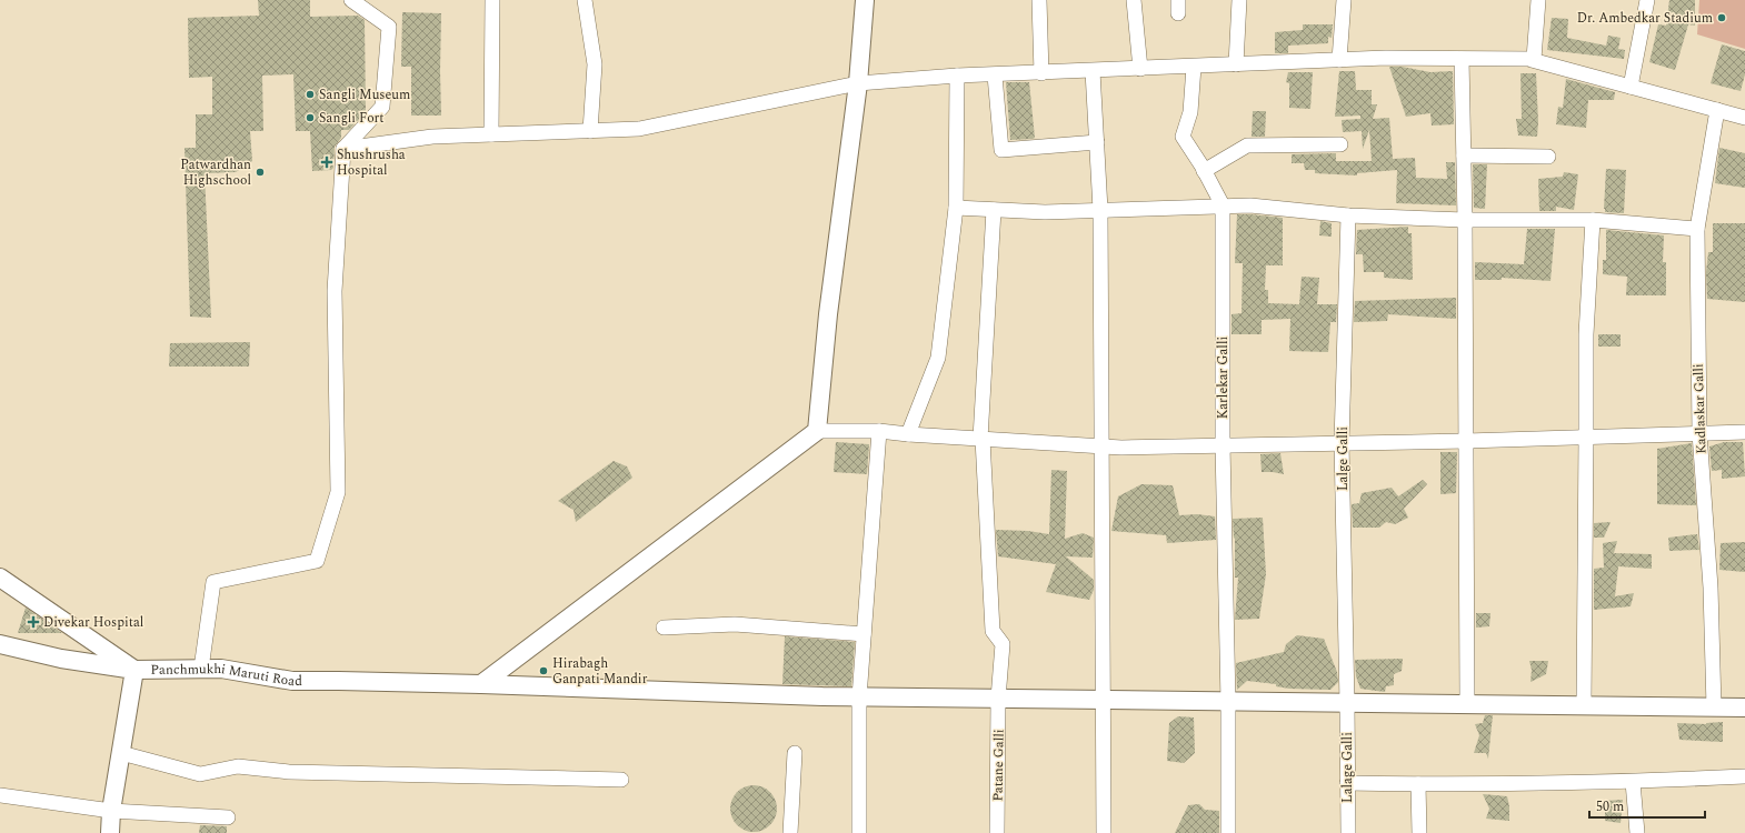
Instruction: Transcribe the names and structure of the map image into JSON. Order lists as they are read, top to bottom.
{
  "streets": {
    "street": [
      "Karlekar Galli",
      "Kadlaskar Galli",
      "Lalge Galli",
      "Panchmukhi Maruti Road",
      "Patane Galli",
      "Lalage Galli"
    ]
  },
  "crossings": [
    ["Karlekar Galli", "Panchmukhi Maruti Road"],
    ["Kadlaskar Galli", "Panchmukhi Maruti Road"],
    ["Lalge Galli", "Panchmukhi Maruti Road"],
    ["Lalge Galli", "Lalage Galli"],
    ["Panchmukhi Maruti Road", "Patane Galli"],
    ["Panchmukhi Maruti Road", "Lalage Galli"]
  ],
  "places": {
    "other": [
      "Dr. Ambedkar Stadium",
      "Sangli Museum",
      "Sangli Fort",
      "Patwardhan Highschool",
      "Hirabagh Ganpati Mandir"
    ],
    "health": ["Shushrusha Hospital", "Divekar Hospital"]
  },
  "scale_bar": "50 m"
}
